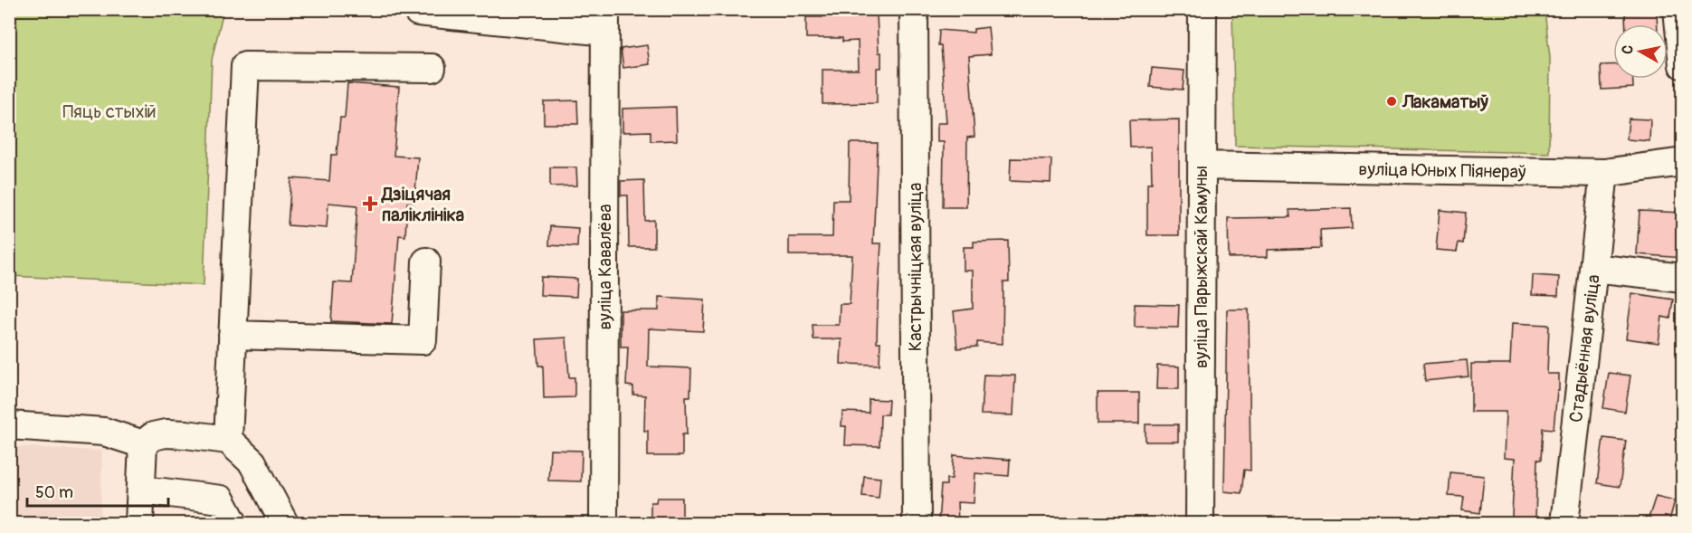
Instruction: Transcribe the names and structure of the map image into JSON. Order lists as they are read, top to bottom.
{
  "streets": {
    "street": [
      "вуліца Юных Піянераў",
      "вуліца Кавалёва",
      "Кастрычніцкая вуліца",
      "вуліца Парыжскай Камуны",
      "Стадыённая вуліца"
    ]
  },
  "crossings": [
    ["вуліца Юных Піянераў", "вуліца Парыжскай Камуны"],
    ["вуліца Юных Піянераў", "Стадыённая вуліца"]
  ],
  "parks": ["Пяць стыхій"],
  "places": {
    "other": ["Лакаматыў"],
    "health": ["Дзіцячая паліклініка"]
  },
  "scale_bar": "50 m",
  "north": "left"
}
